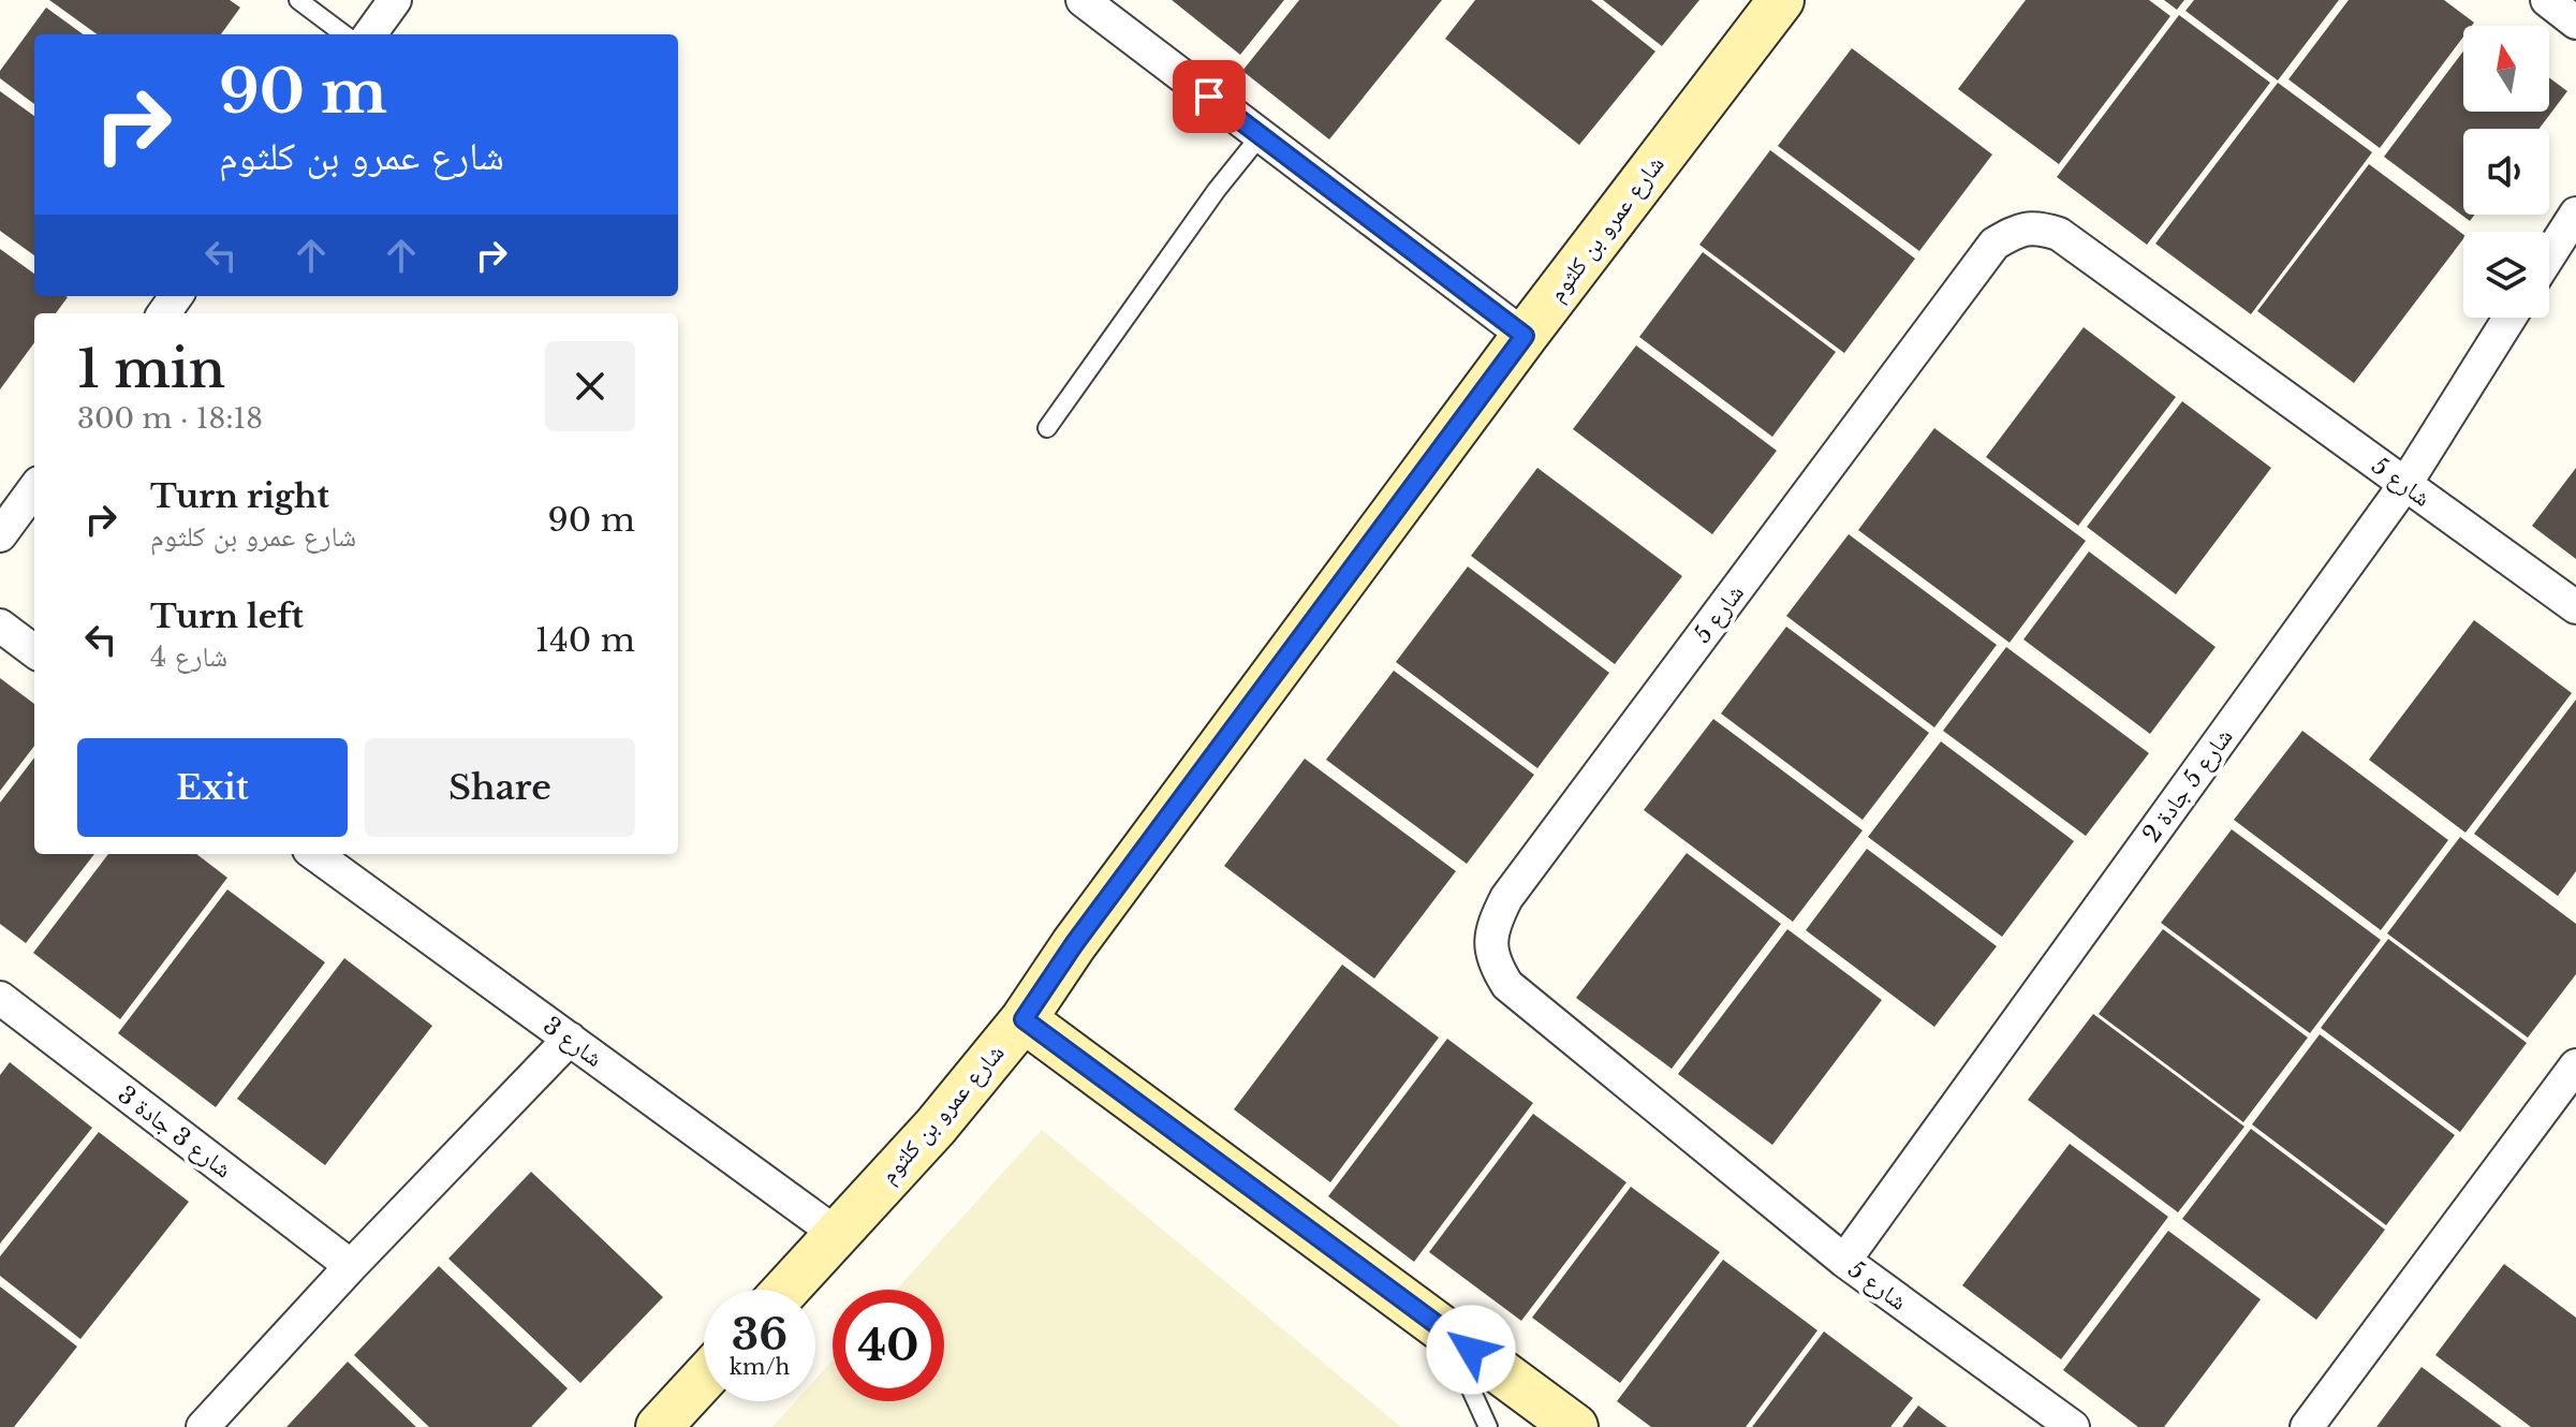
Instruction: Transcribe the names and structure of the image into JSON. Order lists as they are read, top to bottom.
{
  "streets": {
    "street": [
      "شارع عمرو بن كلثوم",
      "شارع 5",
      "شارع 5 جادة 2",
      "شارع 3",
      "شارع 3 جادة 3"
    ]
  },
  "crossings": [
    ["شارع عمرو بن كلثوم", "شارع 3"],
    ["شارع 5", "شارع 5 جادة 2"]
  ],
  "north": "top",
  "page": {
    "turn": ["90 m", "شارع عمرو بن كلثوم"],
    "heading": ["1 min", "300 m · 18:18"],
    "list": [
      {
        "name": "Turn right",
        "note": "شارع عمرو بن كلثوم",
        "value": "90 m"
      },
      {
        "name": "Turn left",
        "note": "شارع 4",
        "value": "140 m"
      }
    ],
    "buttons": ["Exit", "Share"],
    "speed": "36 km/h",
    "limit": "40"
  }
}
